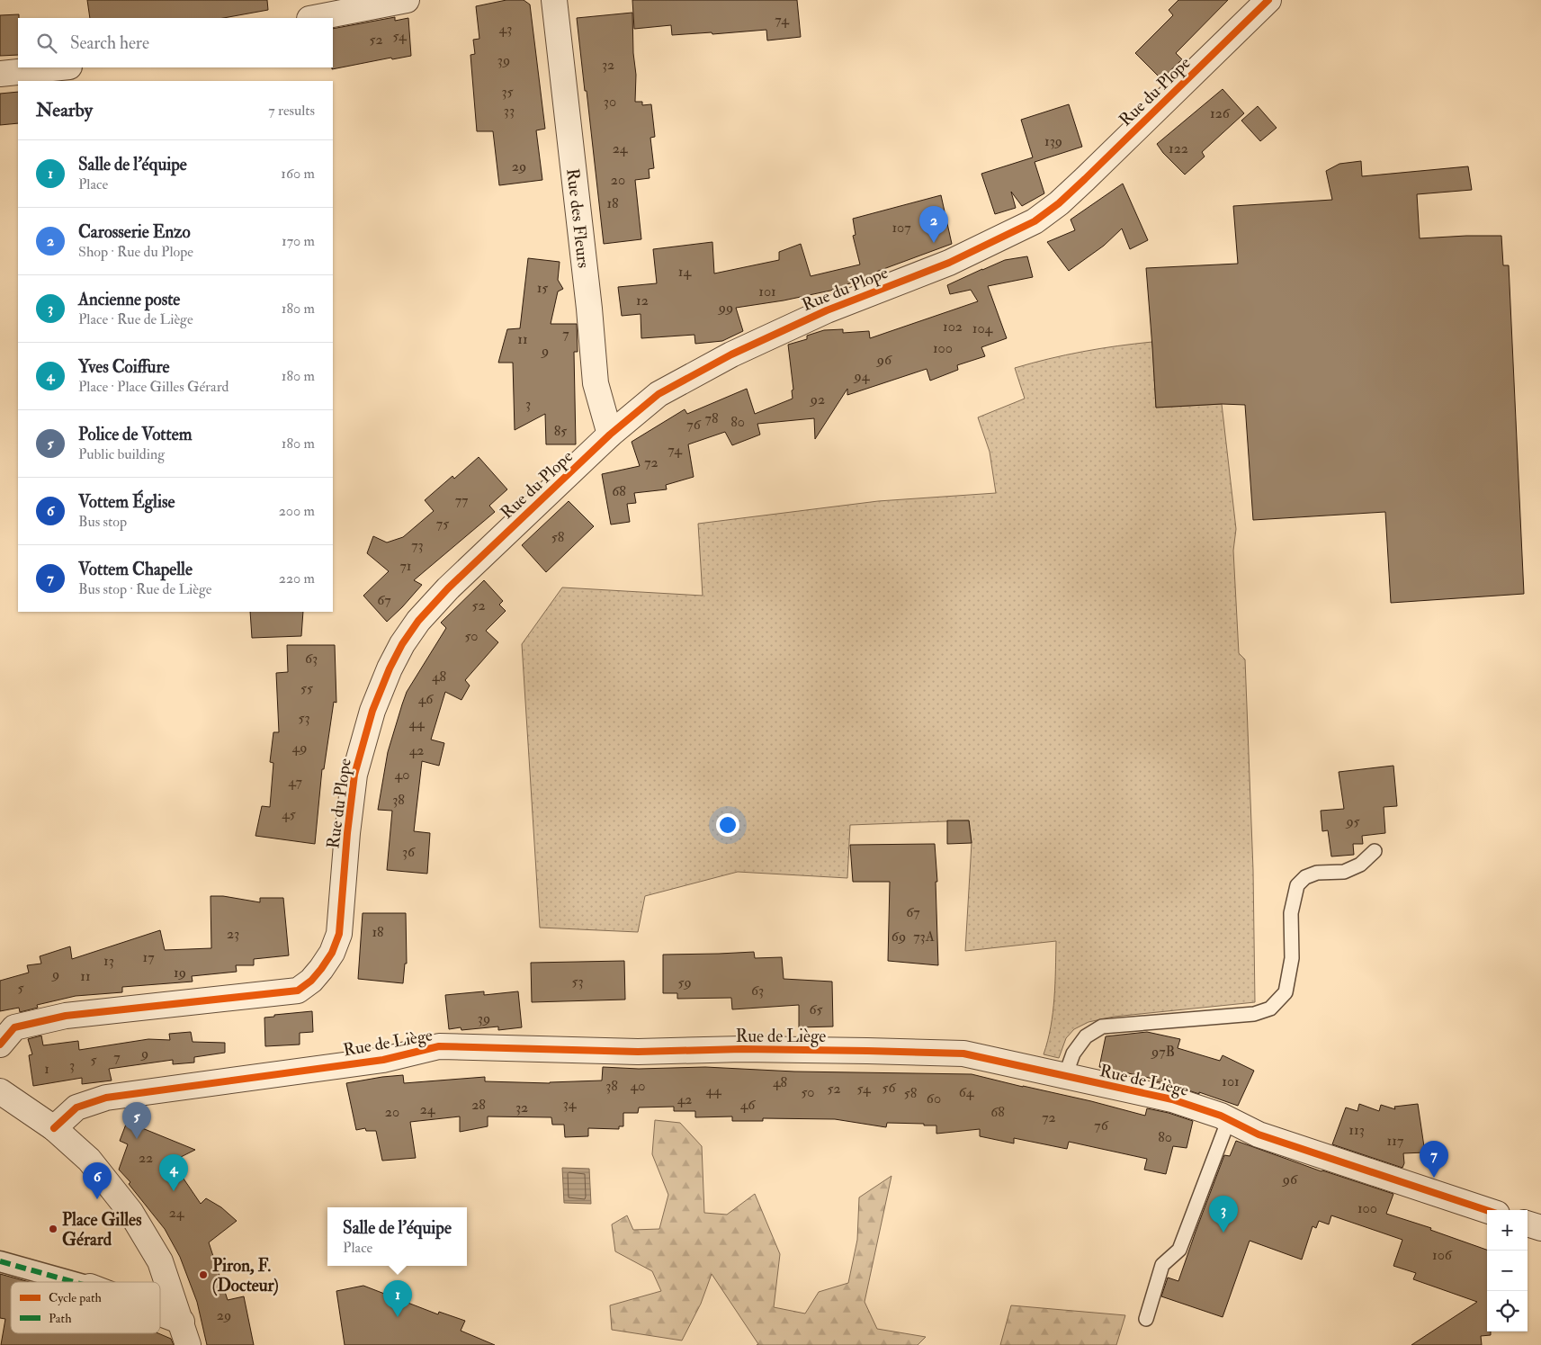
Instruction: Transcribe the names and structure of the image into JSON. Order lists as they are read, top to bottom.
{
  "streets": {
    "street": ["Rue du Plope", "Rue des Fleurs", "Rue de Liège"]
  },
  "crossings": [
    ["Rue du Plope", "Rue des Fleurs"]
  ],
  "places": ["Place Gilles Gérard", "Piron, F. (Docteur)"],
  "house_numbers": [
    "74",
    "43",
    "54",
    "52",
    "39",
    "32",
    "35",
    "30",
    "33",
    "126",
    "139",
    "24",
    "122",
    "29",
    "20",
    "18",
    "107",
    "14",
    "15",
    "101",
    "12",
    "99",
    "102",
    "104",
    "7",
    "11",
    "100",
    "9",
    "96",
    "94",
    "92",
    "3",
    "78",
    "80",
    "76",
    "85",
    "74",
    "72",
    "68",
    "77",
    "75",
    "58",
    "73",
    "71",
    "67",
    "52",
    "50",
    "63",
    "48",
    "55",
    "46",
    "53",
    "44",
    "49",
    "42",
    "40",
    "47",
    "38",
    "45",
    "95",
    "36",
    "67",
    "18",
    "23",
    "69",
    "73A",
    "17",
    "13",
    "19",
    "9",
    "11",
    "53",
    "59",
    "5",
    "63",
    "65",
    "39",
    "97B",
    "9",
    "7",
    "5",
    "3",
    "1",
    "101",
    "48",
    "38",
    "40",
    "56",
    "52",
    "54",
    "44",
    "50",
    "64",
    "58",
    "60",
    "42",
    "34",
    "28",
    "46",
    "32",
    "24",
    "20",
    "68",
    "72",
    "76",
    "113",
    "80",
    "117",
    "22",
    "96",
    "100",
    "24",
    "106",
    "29"
  ],
  "legend": ["Cycle path", "Path"],
  "page": {
    "search": "Search here",
    "heading": ["Nearby", "7 results"],
    "list": [
      {
        "mark": "1",
        "name": "Salle de l'équipe",
        "note": "Place",
        "value": "160 m"
      },
      {
        "mark": "2",
        "name": "Carosserie Enzo",
        "note": "Shop · Rue du Plope",
        "value": "170 m"
      },
      {
        "mark": "3",
        "name": "Ancienne poste",
        "note": "Place · Rue de Liège",
        "value": "180 m"
      },
      {
        "mark": "4",
        "name": "Yves Coiffure",
        "note": "Place · Place Gilles Gérard",
        "value": "180 m"
      },
      {
        "mark": "5",
        "name": "Police de Vottem",
        "note": "Public building",
        "value": "180 m"
      },
      {
        "mark": "6",
        "name": "Vottem Église",
        "note": "Bus stop",
        "value": "200 m"
      },
      {
        "mark": "7",
        "name": "Vottem Chapelle",
        "note": "Bus stop · Rue de Liège",
        "value": "220 m"
      }
    ],
    "pins": [
      "2",
      "5",
      "7",
      "4",
      "6",
      "3",
      "1"
    ],
    "popup": ["Salle de l'équipe", "Place"],
    "map_buttons": ["+", "−"]
  }
}
